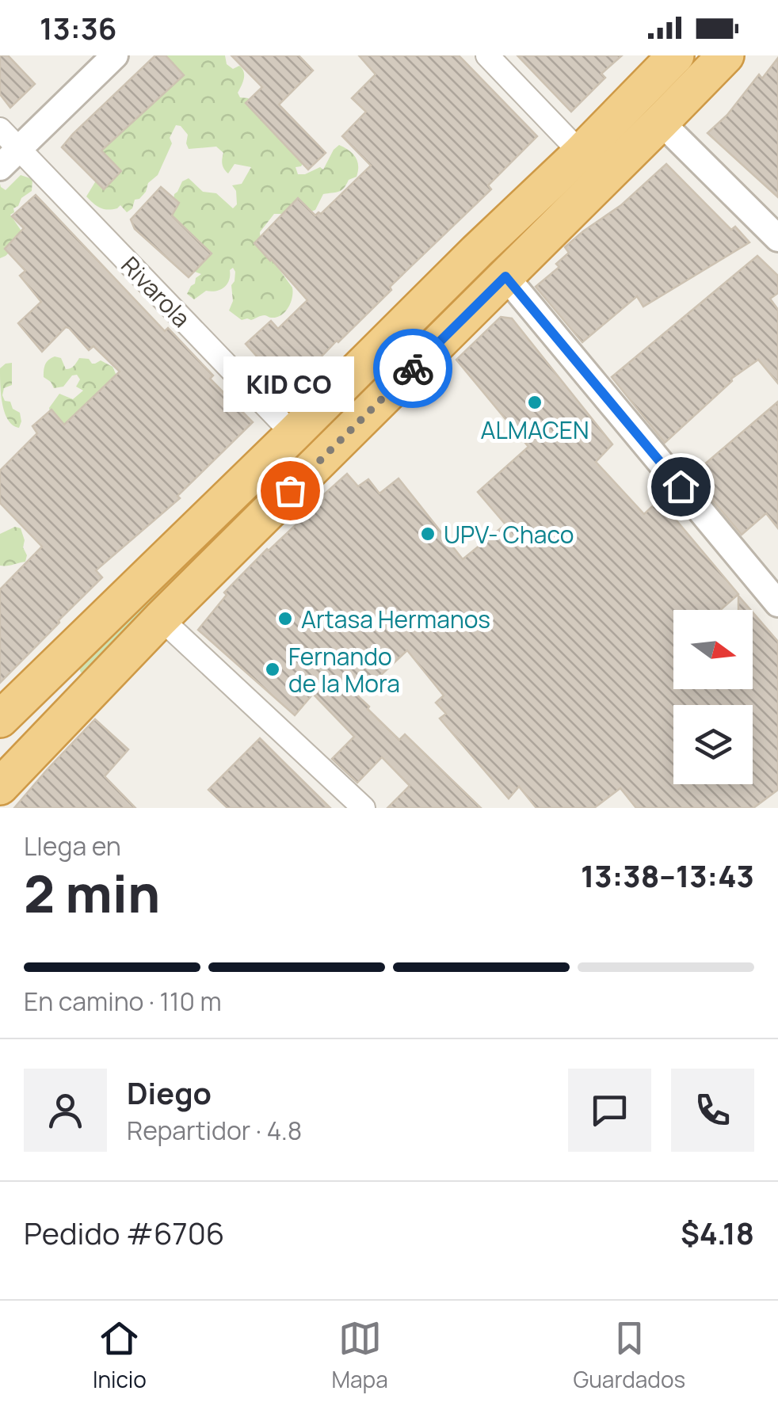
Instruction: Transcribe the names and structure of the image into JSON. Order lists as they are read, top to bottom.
{
  "streets": {
    "street": ["Rivarola"]
  },
  "places": [
    "ALMACEN",
    "KID CO",
    "UPV- Chaco",
    "Artasa Hermanos",
    "Fernando de la Mora"
  ],
  "north": "right",
  "page": {
    "status": "13:36",
    "bubble": "KID CO",
    "heading": ["2 min", "Llega en", "13:38–13:43"],
    "panel": [
      "Diego",
      "Repartidor · 4.8",
      "Pedido #6706",
      "$4.18"
    ],
    "bar": "En camino · 110 m",
    "tabs": ["Inicio", "Mapa", "Guardados"]
  }
}
